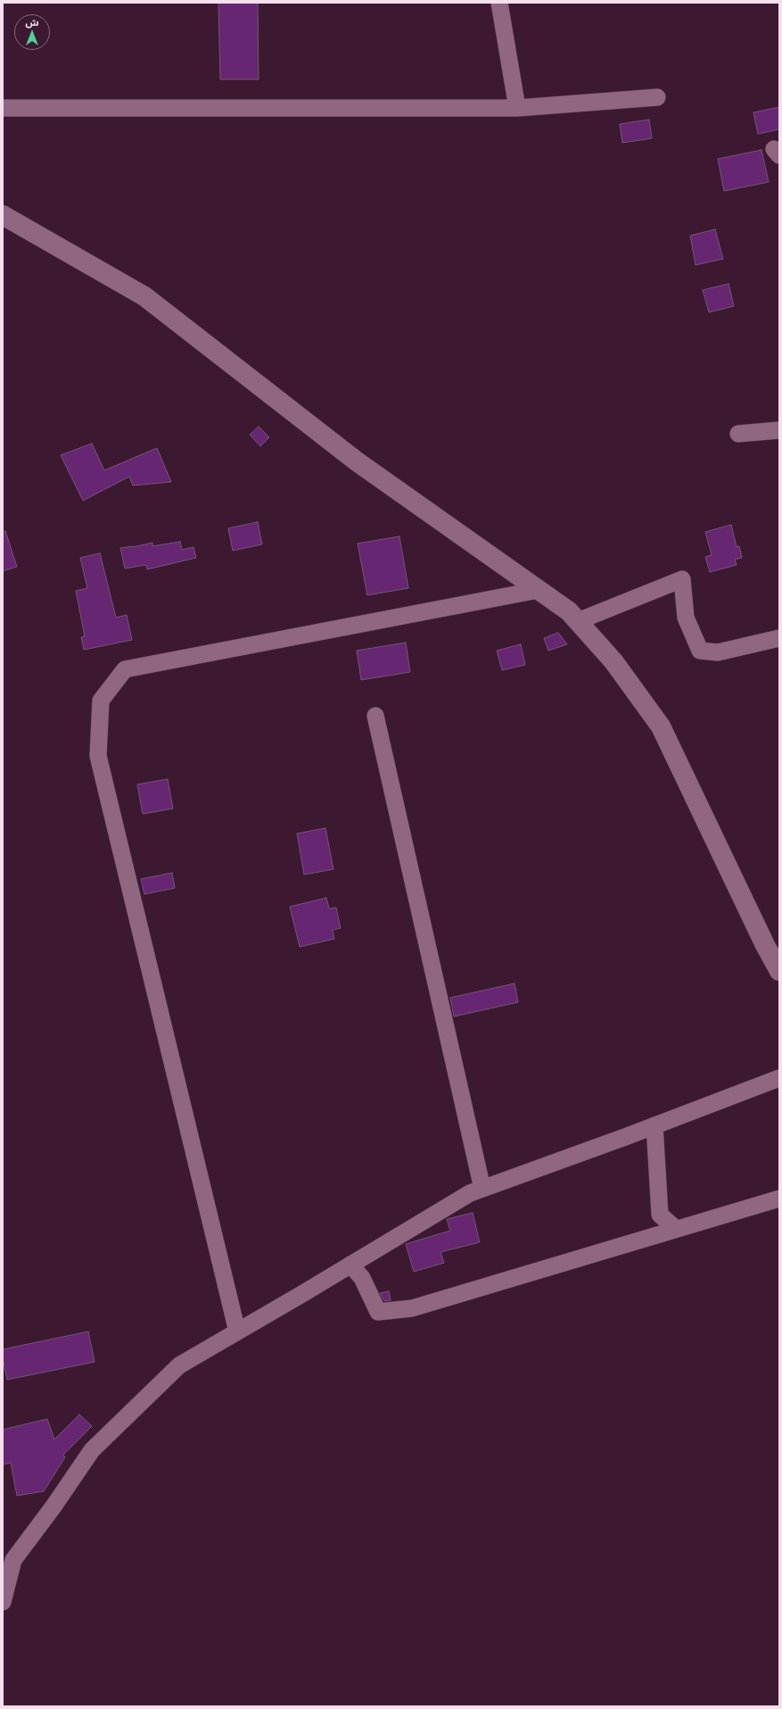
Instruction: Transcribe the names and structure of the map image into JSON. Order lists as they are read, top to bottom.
{
  "north": "top"
}
